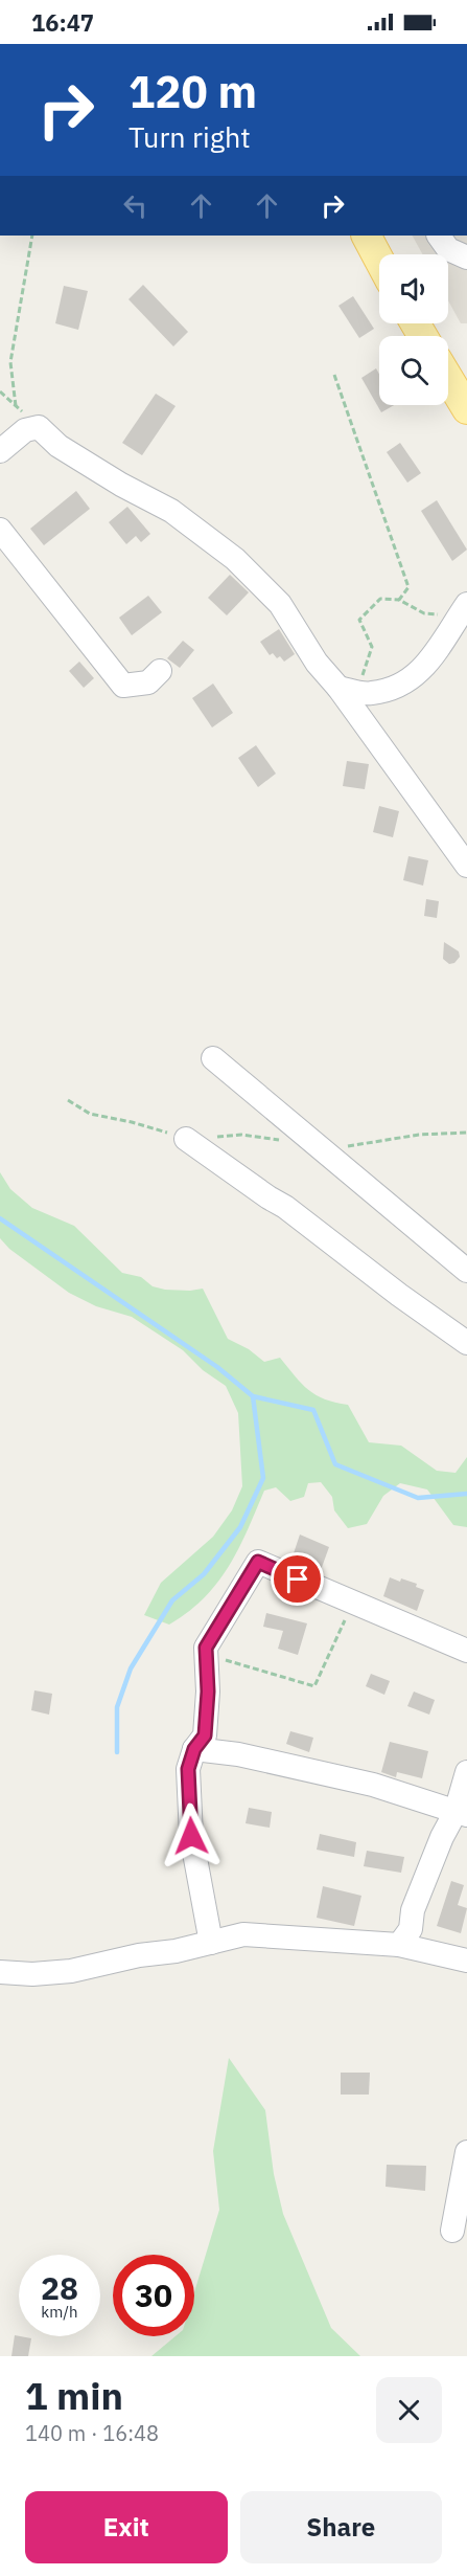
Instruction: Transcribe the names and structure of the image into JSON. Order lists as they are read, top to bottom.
{
  "page": {
    "status": "16:47",
    "turn": ["120 m", "Turn right"],
    "speed": "28 km/h",
    "limit": "30",
    "heading": ["1 min", "140 m · 16:48"],
    "buttons": ["Exit", "Share"]
  }
}
